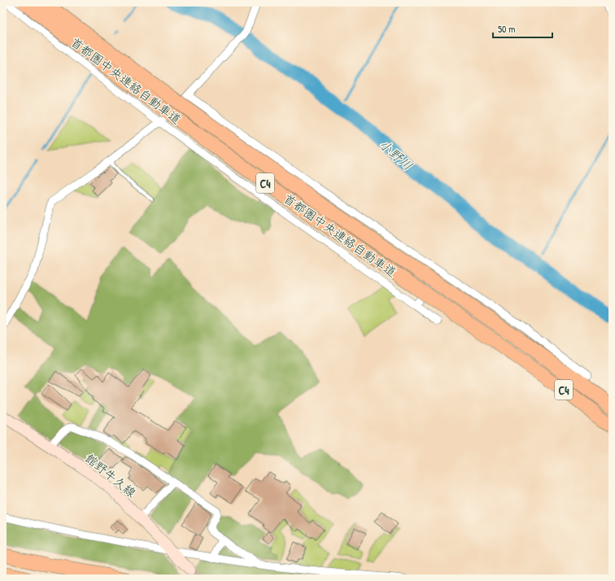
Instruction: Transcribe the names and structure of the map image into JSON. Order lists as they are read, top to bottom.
{
  "streets": {
    "highway": ["首都圏中央連絡自動車道", "C4"],
    "main road": ["館野牛久線"]
  },
  "water": ["小野川"],
  "scale_bar": "50 m"
}
